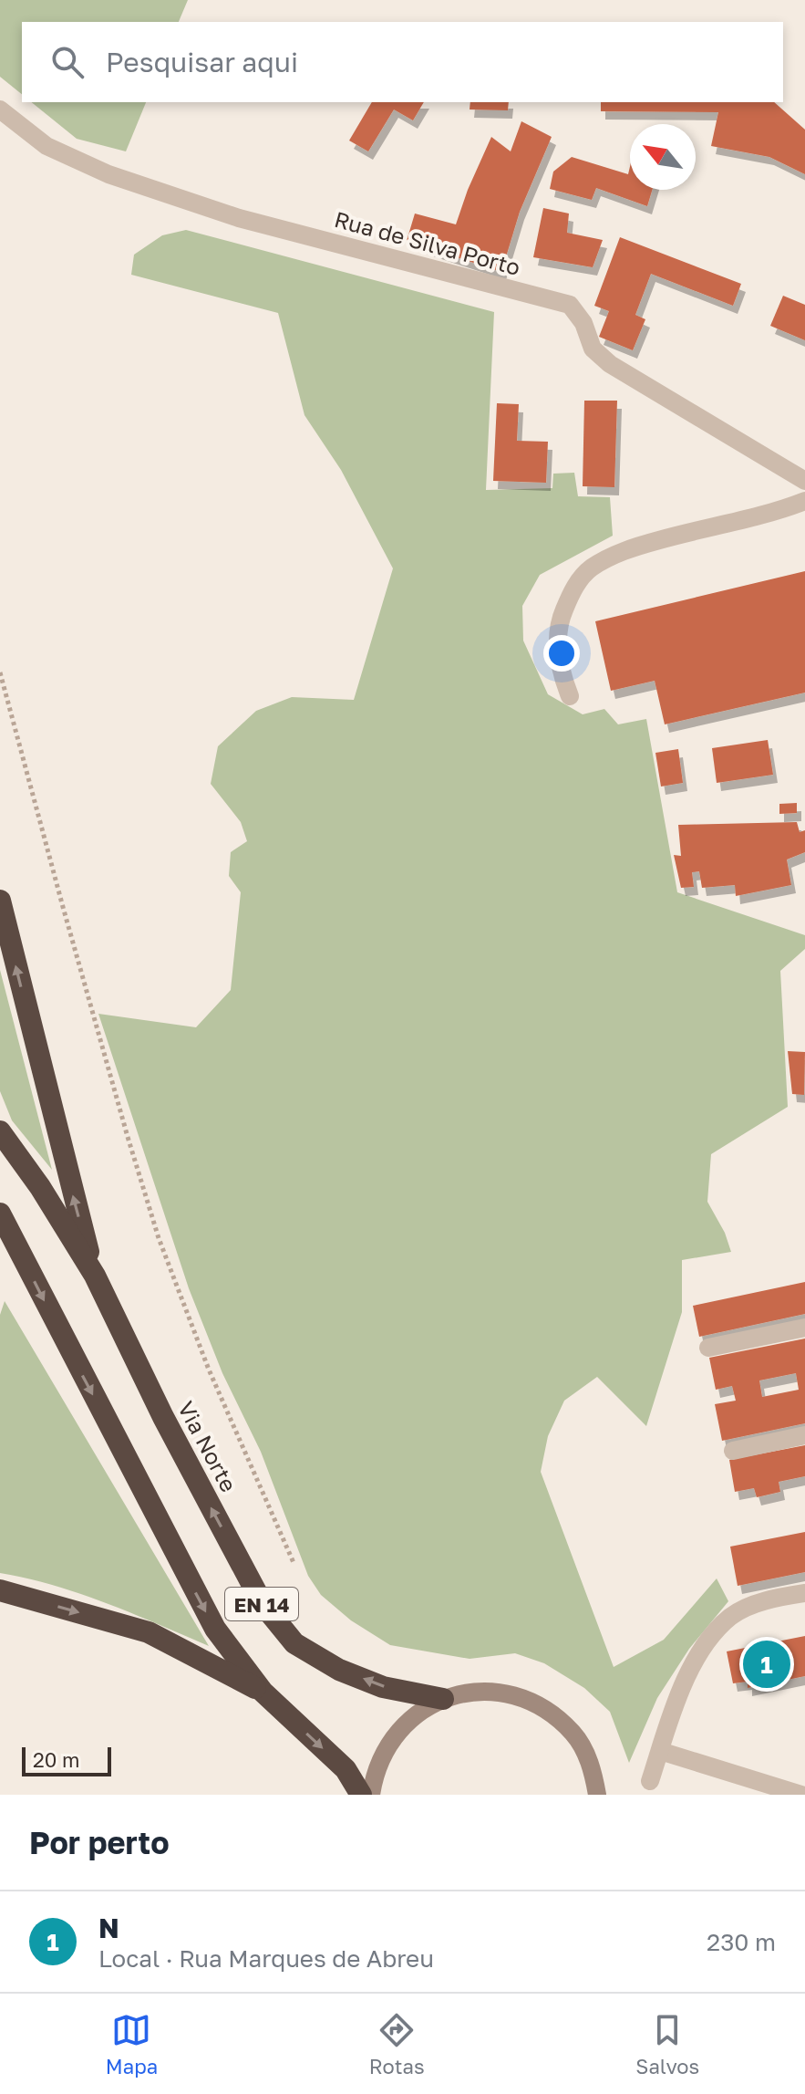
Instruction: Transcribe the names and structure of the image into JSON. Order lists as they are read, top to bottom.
{
  "streets": {
    "highway": ["Via Norte", "EN 14"],
    "street": ["Rua de Silva Porto"]
  },
  "scale_bar": "20 m",
  "north": "top left",
  "page": {
    "search": "Pesquisar aqui",
    "pins": "1",
    "scale": "20 m",
    "heading": "Por perto",
    "list": [
      {
        "mark": "1",
        "name": "N",
        "note": "Local · Rua Marques de Abreu",
        "value": "230 m"
      }
    ],
    "nav": ["Mapa", "Rotas", "Salvos"]
  }
}
